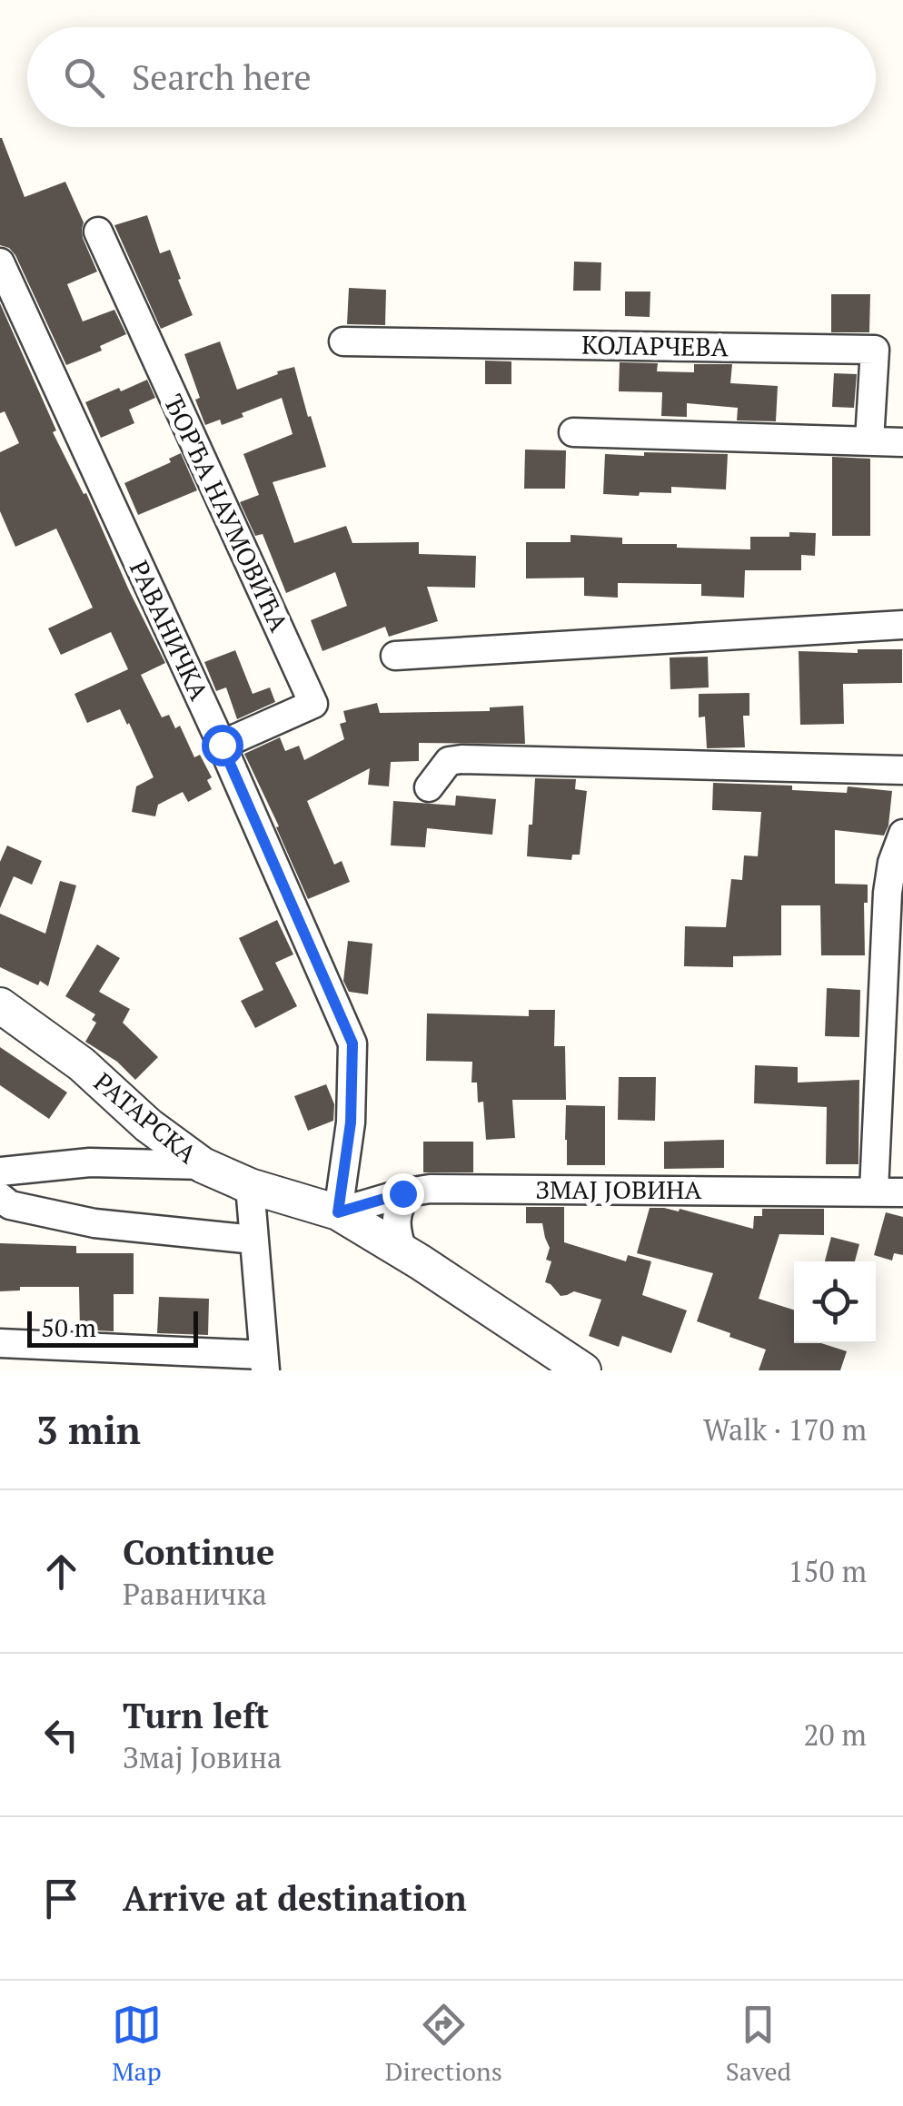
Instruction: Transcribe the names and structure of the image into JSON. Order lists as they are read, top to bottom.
{
  "streets": {
    "street": [
      "КОЛАРЧЕВА",
      "ЂОРЂА НАУМОВИЋА",
      "РАВАНИЧКА",
      "РАТАРСКА",
      "ЗМАЈ ЈОВИНА"
    ]
  },
  "crossings": [
    ["ЂОРЂА НАУМОВИЋА", "РАВАНИЧКА"],
    ["РАВАНИЧКА", "РАТАРСКА"],
    ["РАВАНИЧКА", "ЗМАЈ ЈОВИНА"],
    ["РАТАРСКА", "ЗМАЈ ЈОВИНА"]
  ],
  "scale_bar": "50 m",
  "page": {
    "search": "Search here",
    "scale": "50 m",
    "heading": ["3 min", "Walk · 170 m"],
    "list": [
      ["Continue", "Раваничка", "150 m"],
      ["Turn left", "Змај Јовина", "20 m"],
      "Arrive at destination"
    ],
    "nav": ["Map", "Directions", "Saved"]
  }
}
